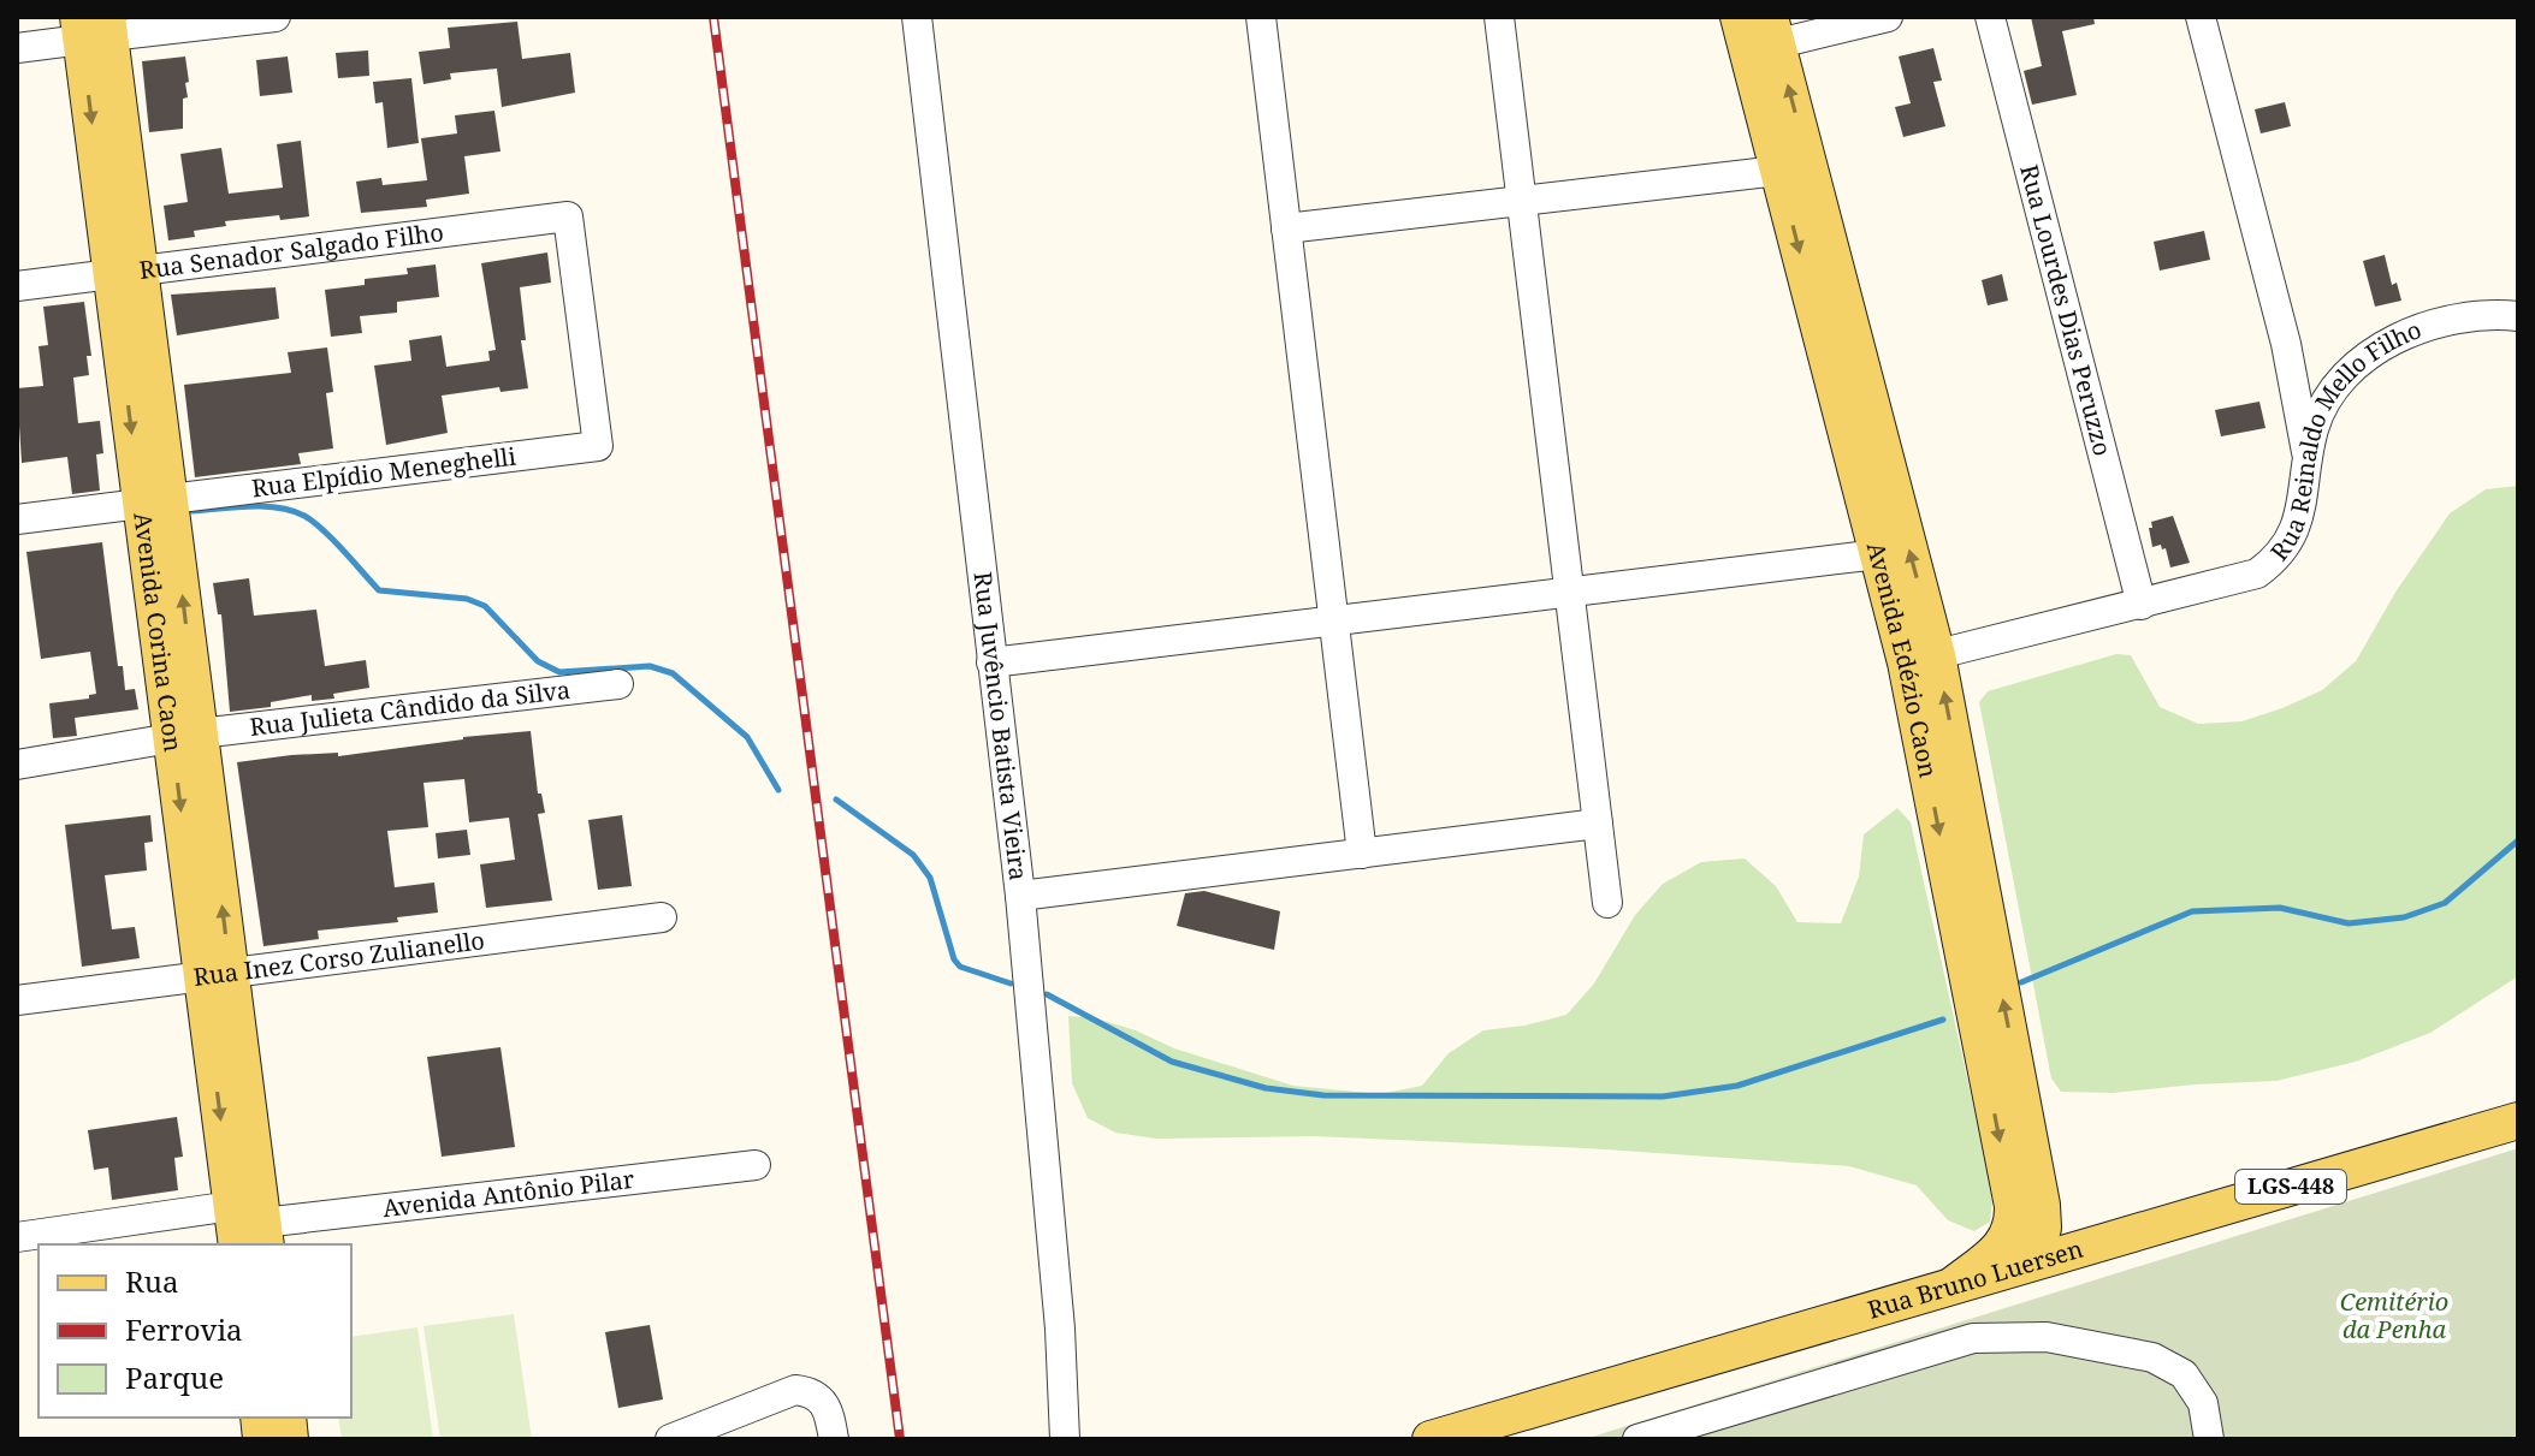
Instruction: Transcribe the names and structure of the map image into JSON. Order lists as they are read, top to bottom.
{
  "streets": {
    "main road": [
      "Avenida Corina Caon",
      "Avenida Edézio Caon",
      "LGS-448",
      "Rua Bruno Luersen"
    ],
    "street": [
      "Rua Senador Salgado Filho",
      "Rua Lourdes Dias Peruzzo",
      "Rua Reinaldo Mello Filho",
      "Rua Elpídio Meneghelli",
      "Rua Julieta Cândido da Silva",
      "Rua Juvêncio Batista Vieira",
      "Rua Inez Corso Zulianello",
      "Avenida Antônio Pilar"
    ]
  },
  "crossings": [
    ["Rua Senador Salgado Filho", "Rua Elpídio Meneghelli"],
    ["Rua Senador Salgado Filho", "Avenida Corina Caon"],
    ["Rua Lourdes Dias Peruzzo", "Rua Reinaldo Mello Filho"],
    ["Rua Reinaldo Mello Filho", "Avenida Edézio Caon"],
    ["Rua Elpídio Meneghelli", "Avenida Corina Caon"],
    ["Avenida Corina Caon", "Rua Julieta Cândido da Silva"],
    ["Avenida Corina Caon", "Rua Inez Corso Zulianello"],
    ["Avenida Corina Caon", "Avenida Antônio Pilar"],
    ["Avenida Edézio Caon", "Rua Bruno Luersen"]
  ],
  "parks": ["Cemitério da Penha"],
  "legend": ["Rua", "Ferrovia", "Parque"]
}
